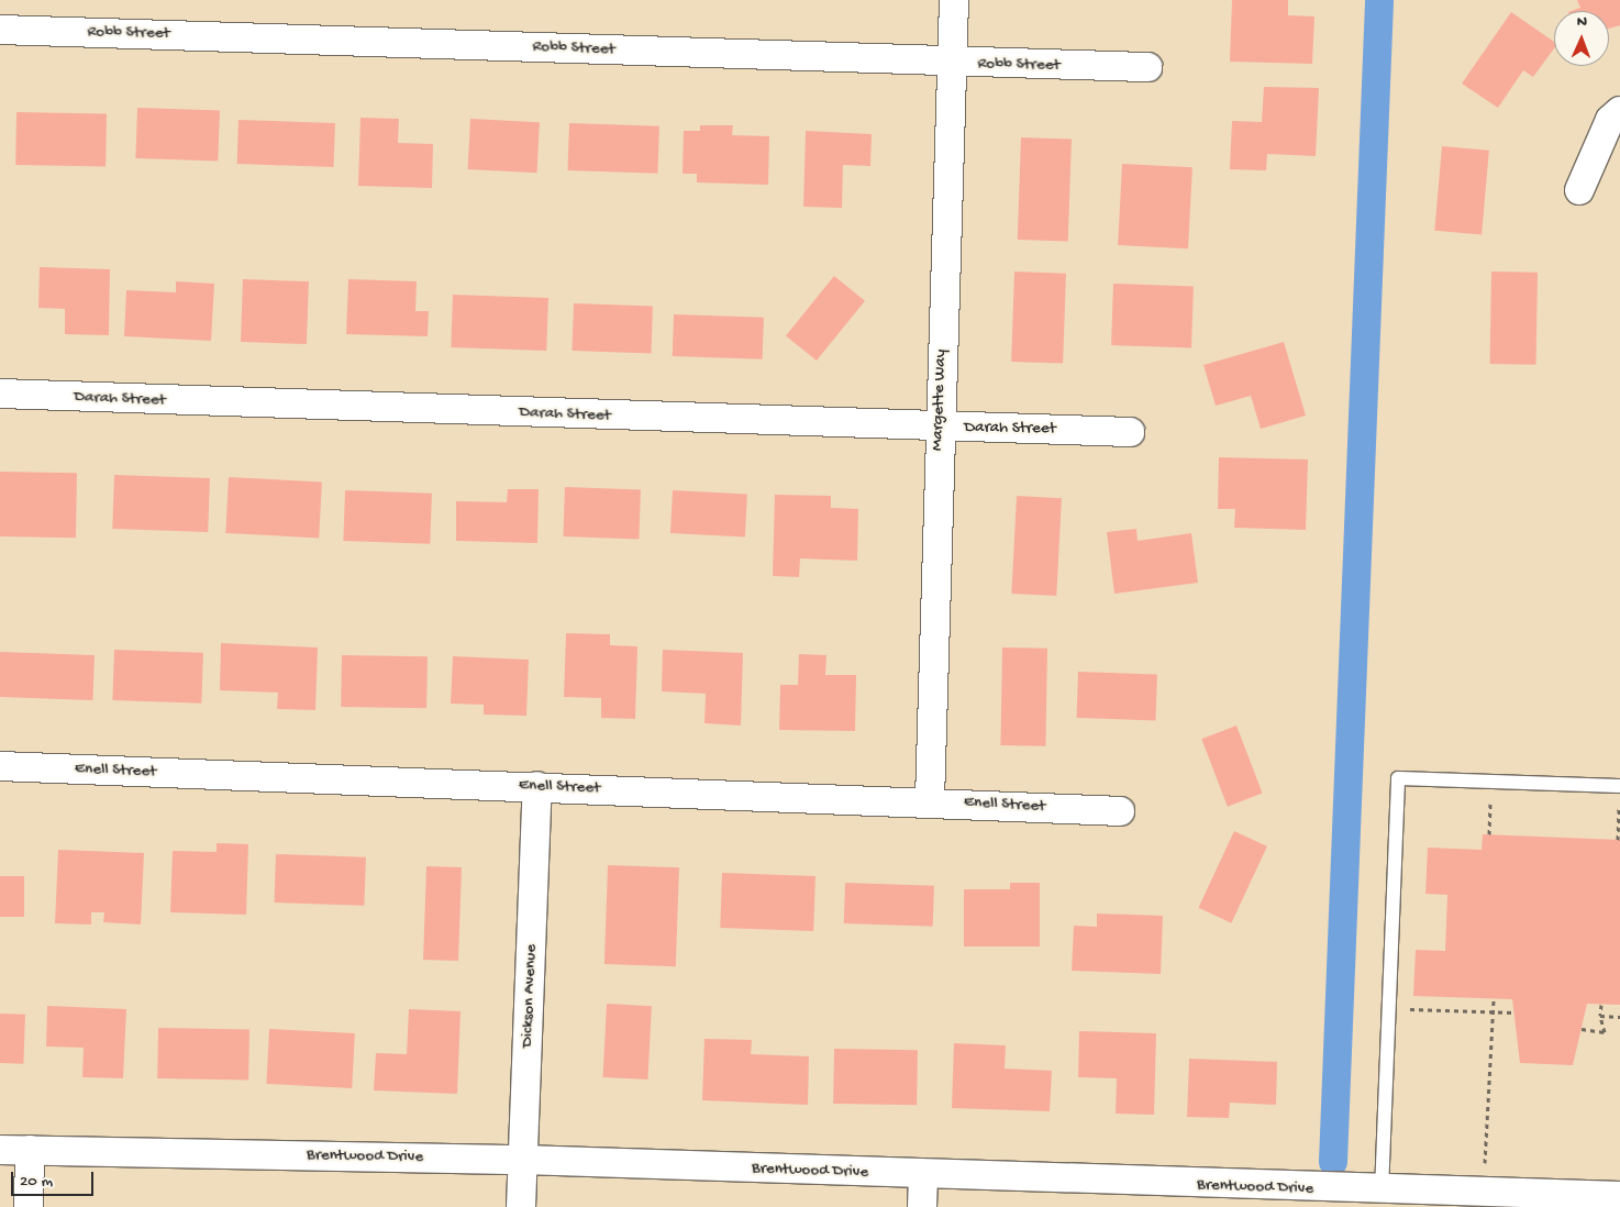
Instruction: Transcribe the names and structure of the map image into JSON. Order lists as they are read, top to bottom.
{
  "streets": {
    "street": [
      "Robb Street",
      "Darah Street",
      "Margette Way",
      "Enell Street",
      "Dickson Avenue",
      "Brentwood Drive"
    ]
  },
  "crossings": [
    ["Robb Street", "Margette Way"],
    ["Darah Street", "Margette Way"],
    ["Margette Way", "Enell Street"],
    ["Enell Street", "Dickson Avenue"],
    ["Dickson Avenue", "Brentwood Drive"]
  ],
  "scale_bar": "20 m",
  "north": "top"
}
